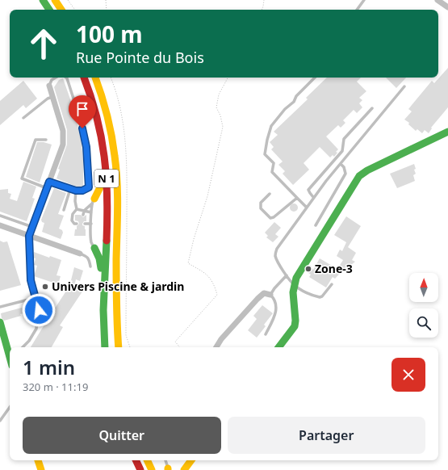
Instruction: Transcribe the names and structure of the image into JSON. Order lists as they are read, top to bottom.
{
  "streets": {
    "main road": ["N 1"]
  },
  "places": ["Zone-3", "Univers Piscine & jardin"],
  "north": "top",
  "page": {
    "turn": ["100 m", "Rue Pointe du Bois"],
    "heading": ["1 min", "320 m · 11:19"],
    "buttons": ["Quitter", "Partager"]
  }
}
